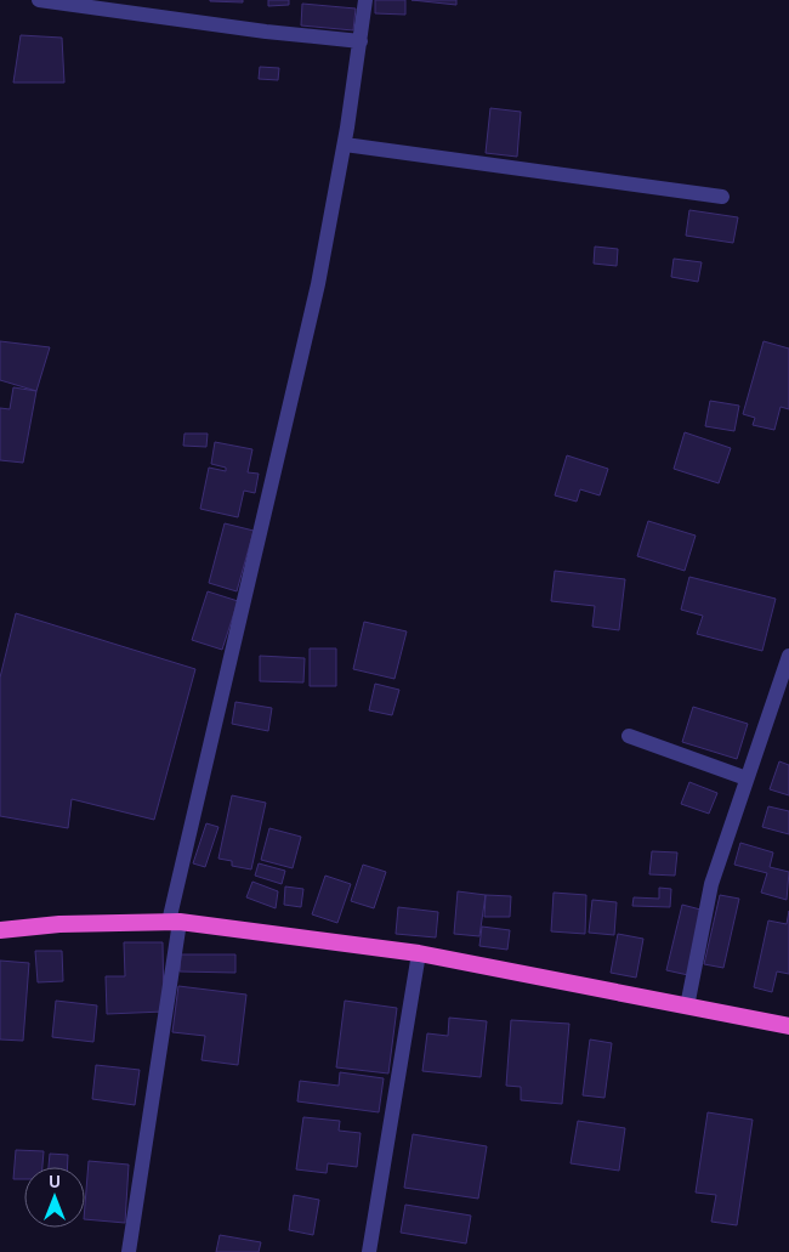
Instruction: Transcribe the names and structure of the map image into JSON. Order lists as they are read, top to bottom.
{
  "north": "top"
}
